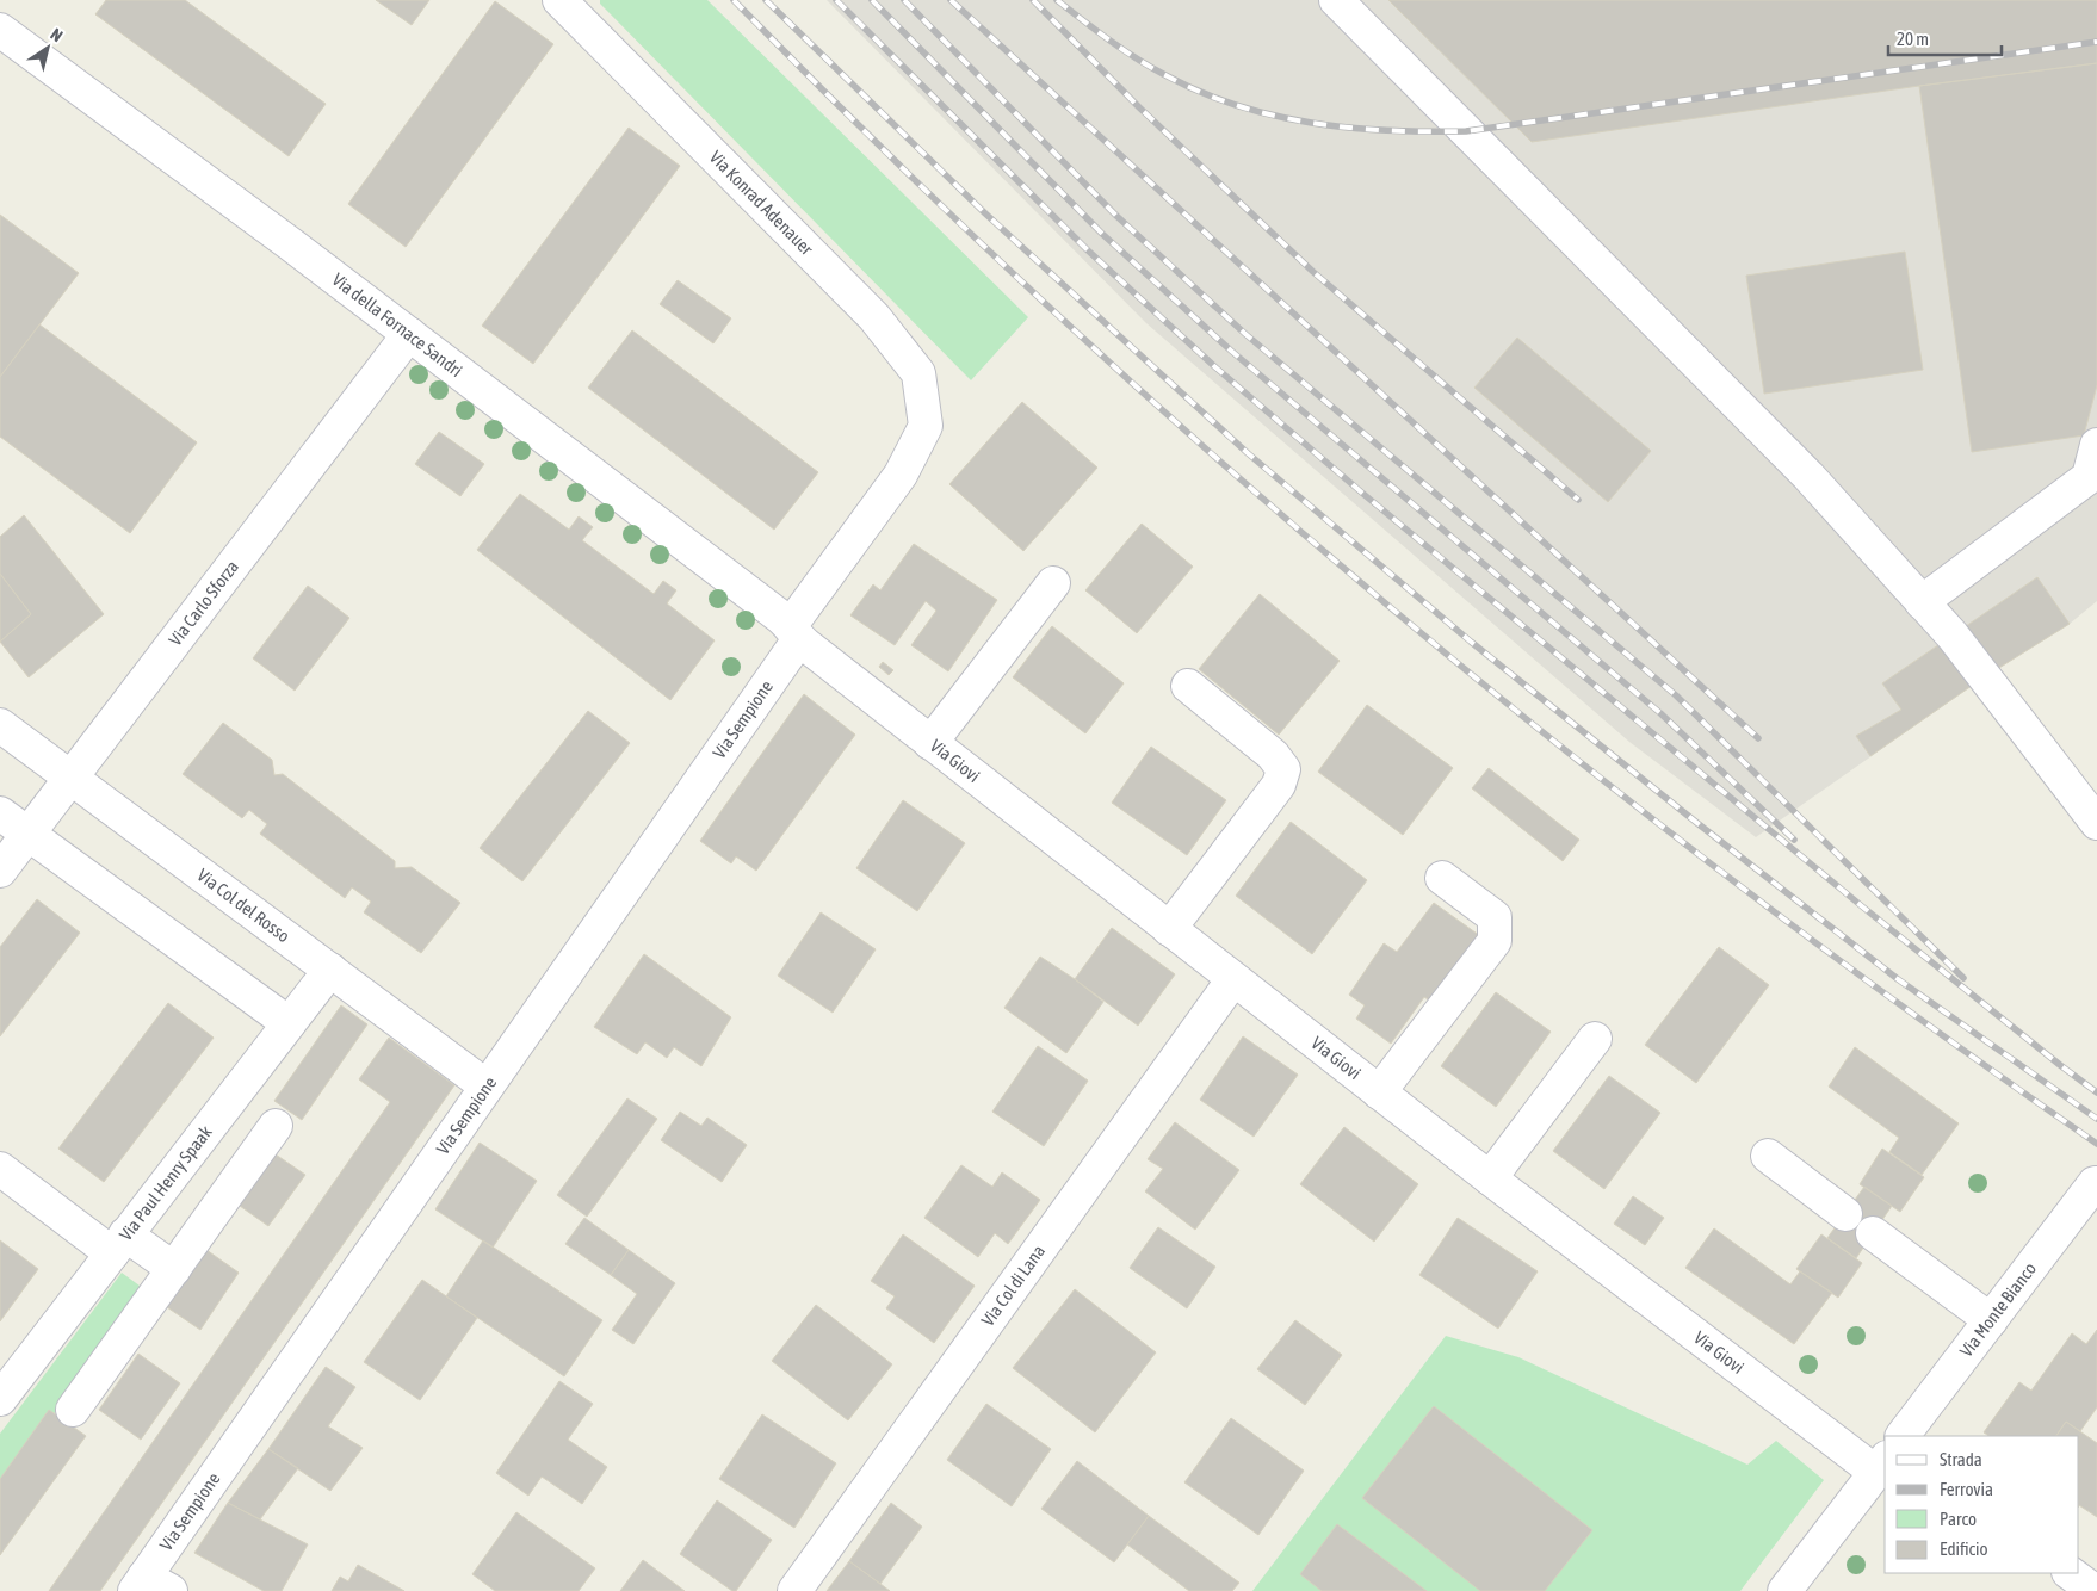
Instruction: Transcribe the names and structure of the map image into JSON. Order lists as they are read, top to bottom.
{
  "streets": {
    "street": [
      "Via Konrad Adenauer",
      "Via della Fornace Sandri",
      "Via Carlo Sforza",
      "Via Sempione",
      "Via Giovi",
      "Via Col del Rosso",
      "Via Paul Henry Spaak",
      "Via Col di Lana",
      "Via Monte Bianco"
    ]
  },
  "crossings": [
    ["Via Konrad Adenauer", "Via Sempione"],
    ["Via della Fornace Sandri", "Via Carlo Sforza"],
    ["Via della Fornace Sandri", "Via Sempione"],
    ["Via della Fornace Sandri", "Via Giovi"],
    ["Via Carlo Sforza", "Via Col del Rosso"],
    ["Via Sempione", "Via Giovi"],
    ["Via Sempione", "Via Col del Rosso"],
    ["Via Giovi", "Via Col di Lana"],
    ["Via Col del Rosso", "Via Paul Henry Spaak"]
  ],
  "legend": [
    "Strada",
    "Ferrovia",
    "Parco",
    "Edificio"
  ],
  "scale_bar": "20 m",
  "north": "top right"
}
